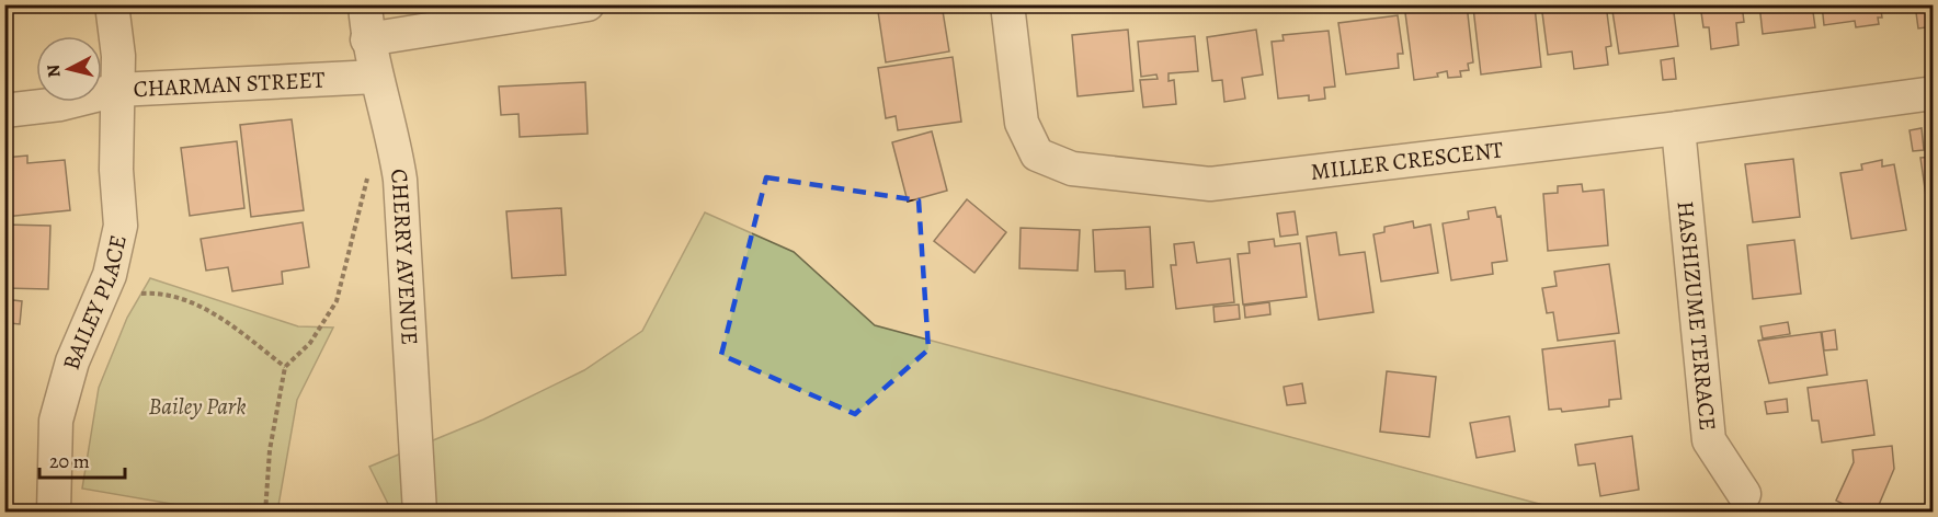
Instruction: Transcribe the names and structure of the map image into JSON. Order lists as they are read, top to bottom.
{
  "streets": {
    "street": [
      "CHARMAN STREET",
      "MILLER CRESCENT",
      "CHERRY AVENUE",
      "BAILEY PLACE",
      "HASHIZUME TERRACE"
    ]
  },
  "crossings": [
    ["CHARMAN STREET", "CHERRY AVENUE"],
    ["CHARMAN STREET", "BAILEY PLACE"],
    ["MILLER CRESCENT", "HASHIZUME TERRACE"]
  ],
  "parks": ["Bailey Park"],
  "scale_bar": "20 m",
  "north": "left"
}
